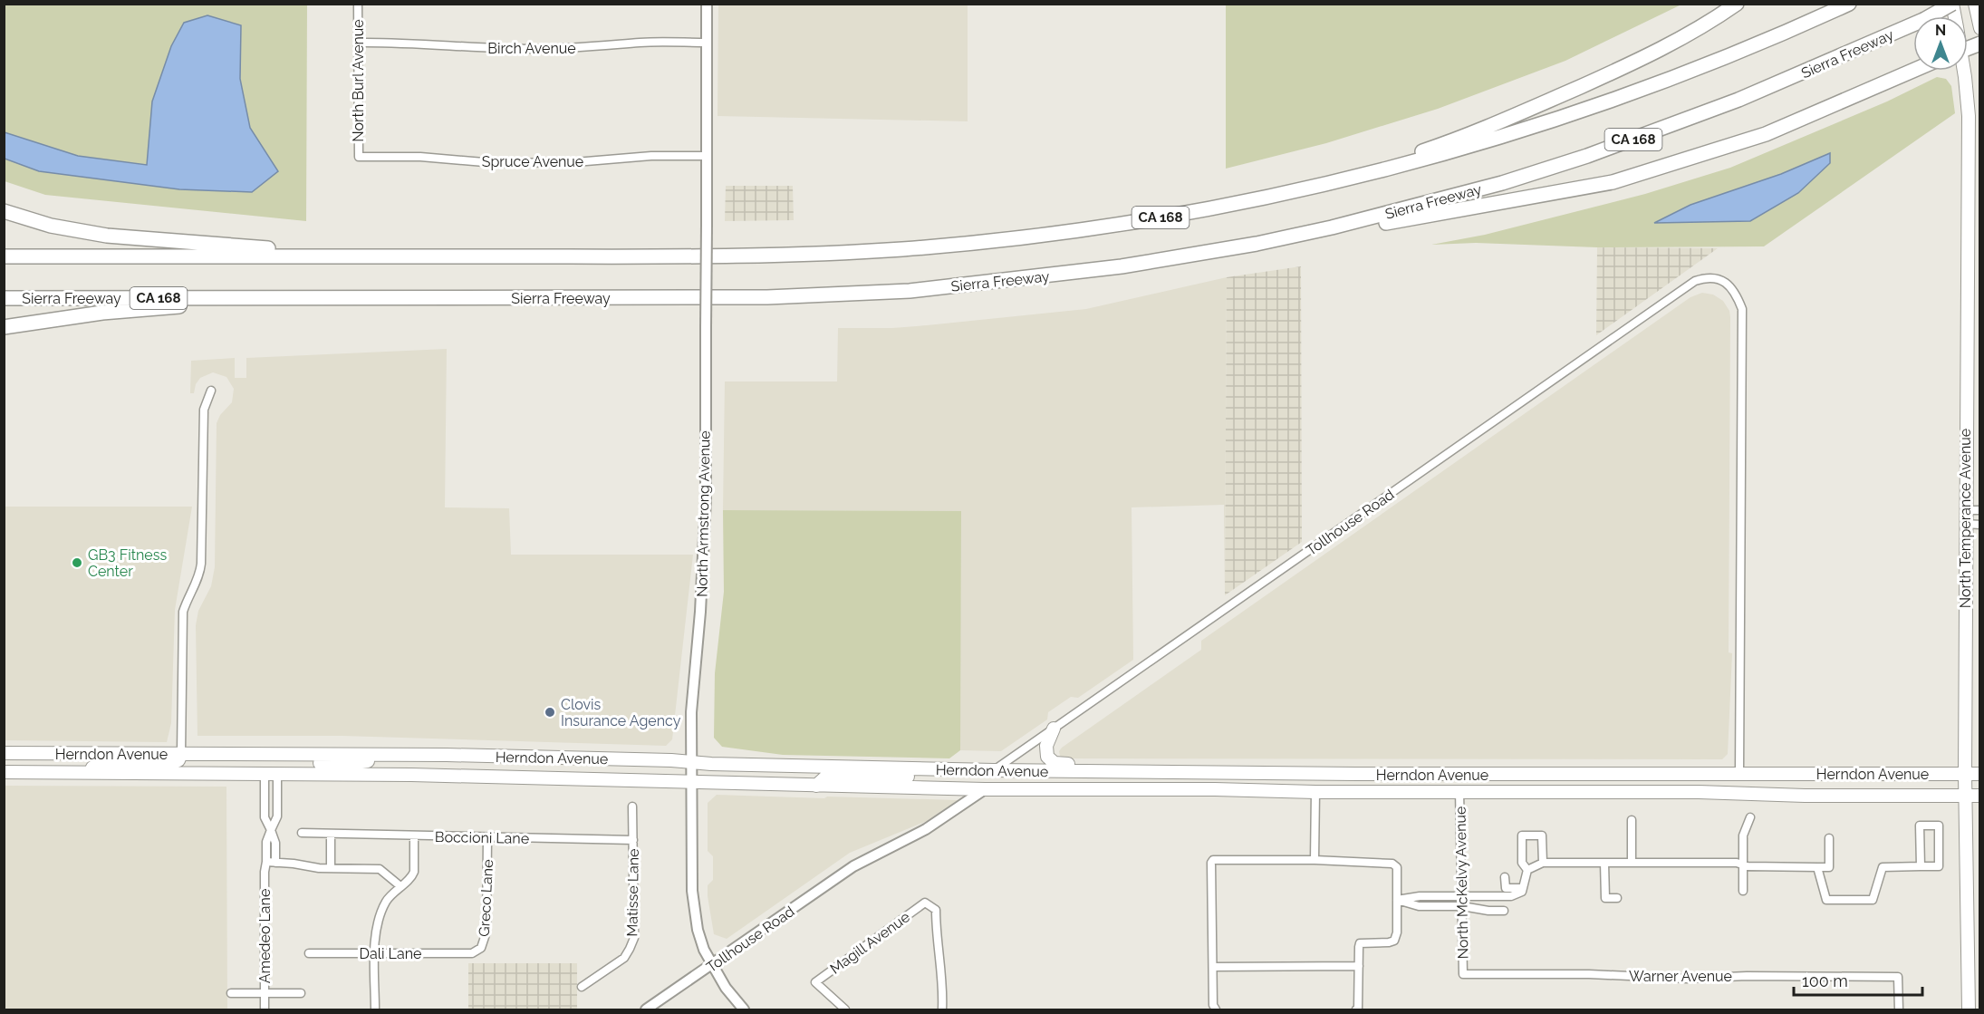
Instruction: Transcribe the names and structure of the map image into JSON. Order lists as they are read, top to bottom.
{
  "streets": {
    "highway": ["Sierra Freeway", "CA 168"],
    "main road": ["North Temperance Avenue", "Herndon Avenue"],
    "street": [
      "Birch Avenue",
      "North Burl Avenue",
      "Spruce Avenue",
      "North Armstrong Avenue",
      "Tollhouse Road",
      "Boccioni Lane",
      "North McKelvy Avenue",
      "Matisse Lane",
      "Greco Lane",
      "Amedeo Lane",
      "Magill Avenue",
      "Dali Lane",
      "Warner Avenue"
    ]
  },
  "crossings": [
    ["Birch Avenue", "North Burl Avenue"],
    ["Birch Avenue", "North Armstrong Avenue"],
    ["North Burl Avenue", "Spruce Avenue"],
    ["Spruce Avenue", "North Armstrong Avenue"],
    ["North Armstrong Avenue", "Tollhouse Road"],
    ["North Armstrong Avenue", "Herndon Avenue"],
    ["North Temperance Avenue", "Herndon Avenue"],
    ["Tollhouse Road", "Herndon Avenue"],
    ["Herndon Avenue", "North McKelvy Avenue"],
    ["Herndon Avenue", "Amedeo Lane"],
    ["Boccioni Lane", "Matisse Lane"],
    ["Boccioni Lane", "Greco Lane"],
    ["North McKelvy Avenue", "Warner Avenue"],
    ["Greco Lane", "Dali Lane"]
  ],
  "places": ["GB3 Fitness Center", "Clovis Insurance Agency"],
  "scale_bar": "100 m",
  "north": "top"
}
